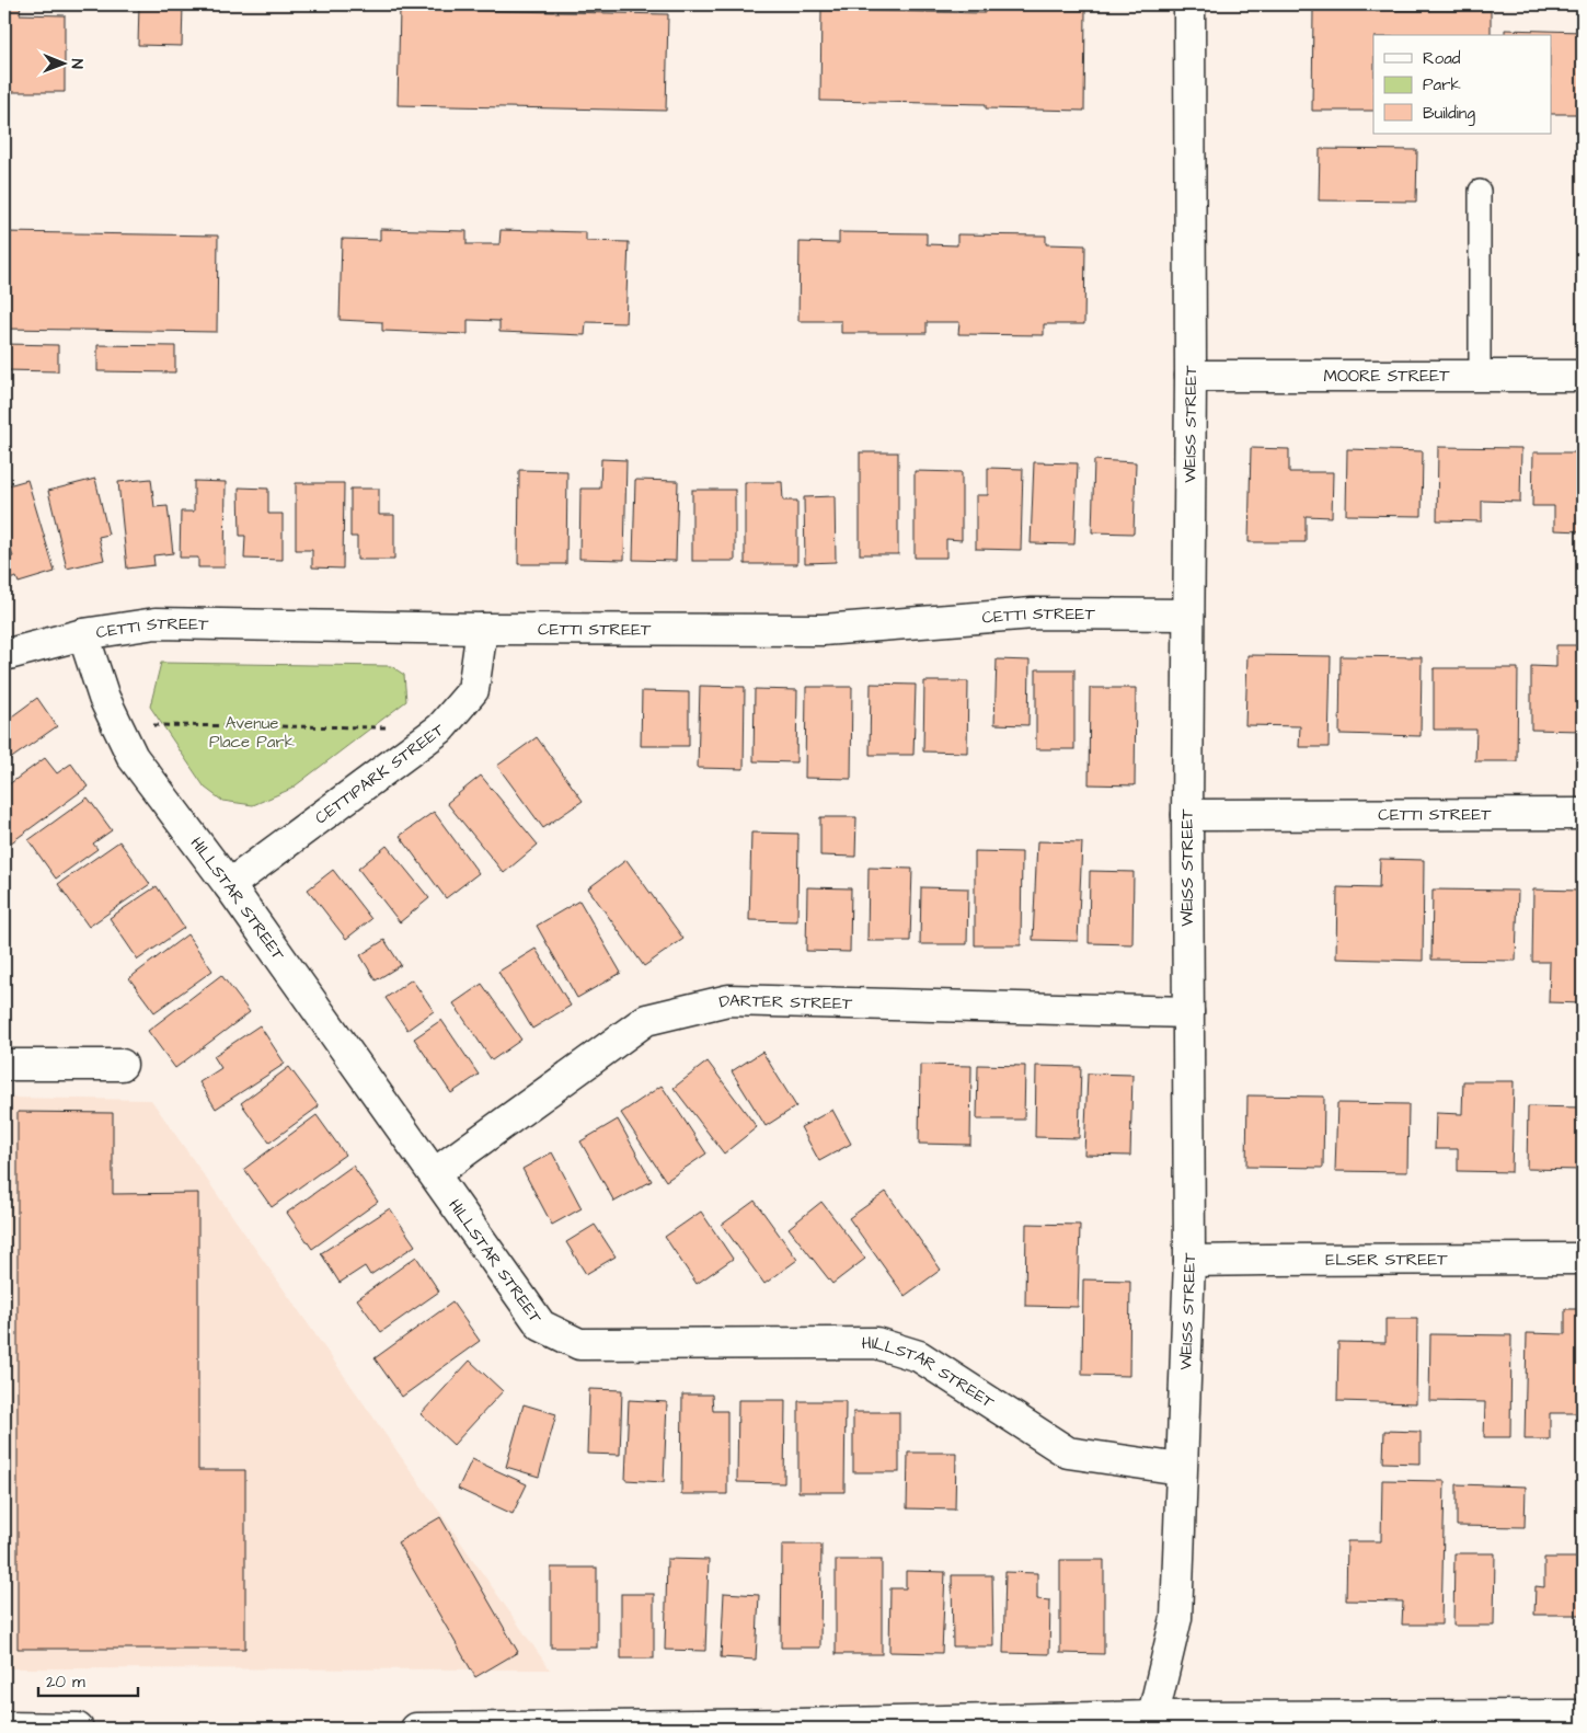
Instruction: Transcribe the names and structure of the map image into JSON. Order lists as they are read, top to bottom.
{
  "streets": {
    "street": [
      "MOORE STREET",
      "WEISS STREET",
      "CETTI STREET",
      "CETTIPARK STREET",
      "HILLSTAR STREET",
      "DARTER STREET",
      "ELSER STREET"
    ]
  },
  "crossings": [
    ["MOORE STREET", "WEISS STREET"],
    ["WEISS STREET", "CETTI STREET"],
    ["WEISS STREET", "HILLSTAR STREET"],
    ["WEISS STREET", "DARTER STREET"],
    ["WEISS STREET", "ELSER STREET"],
    ["CETTI STREET", "CETTIPARK STREET"],
    ["CETTI STREET", "HILLSTAR STREET"],
    ["CETTIPARK STREET", "HILLSTAR STREET"],
    ["HILLSTAR STREET", "DARTER STREET"]
  ],
  "parks": ["Avenue Place Park"],
  "legend": ["Road", "Park", "Building"],
  "scale_bar": "20 m",
  "north": "right"
}
